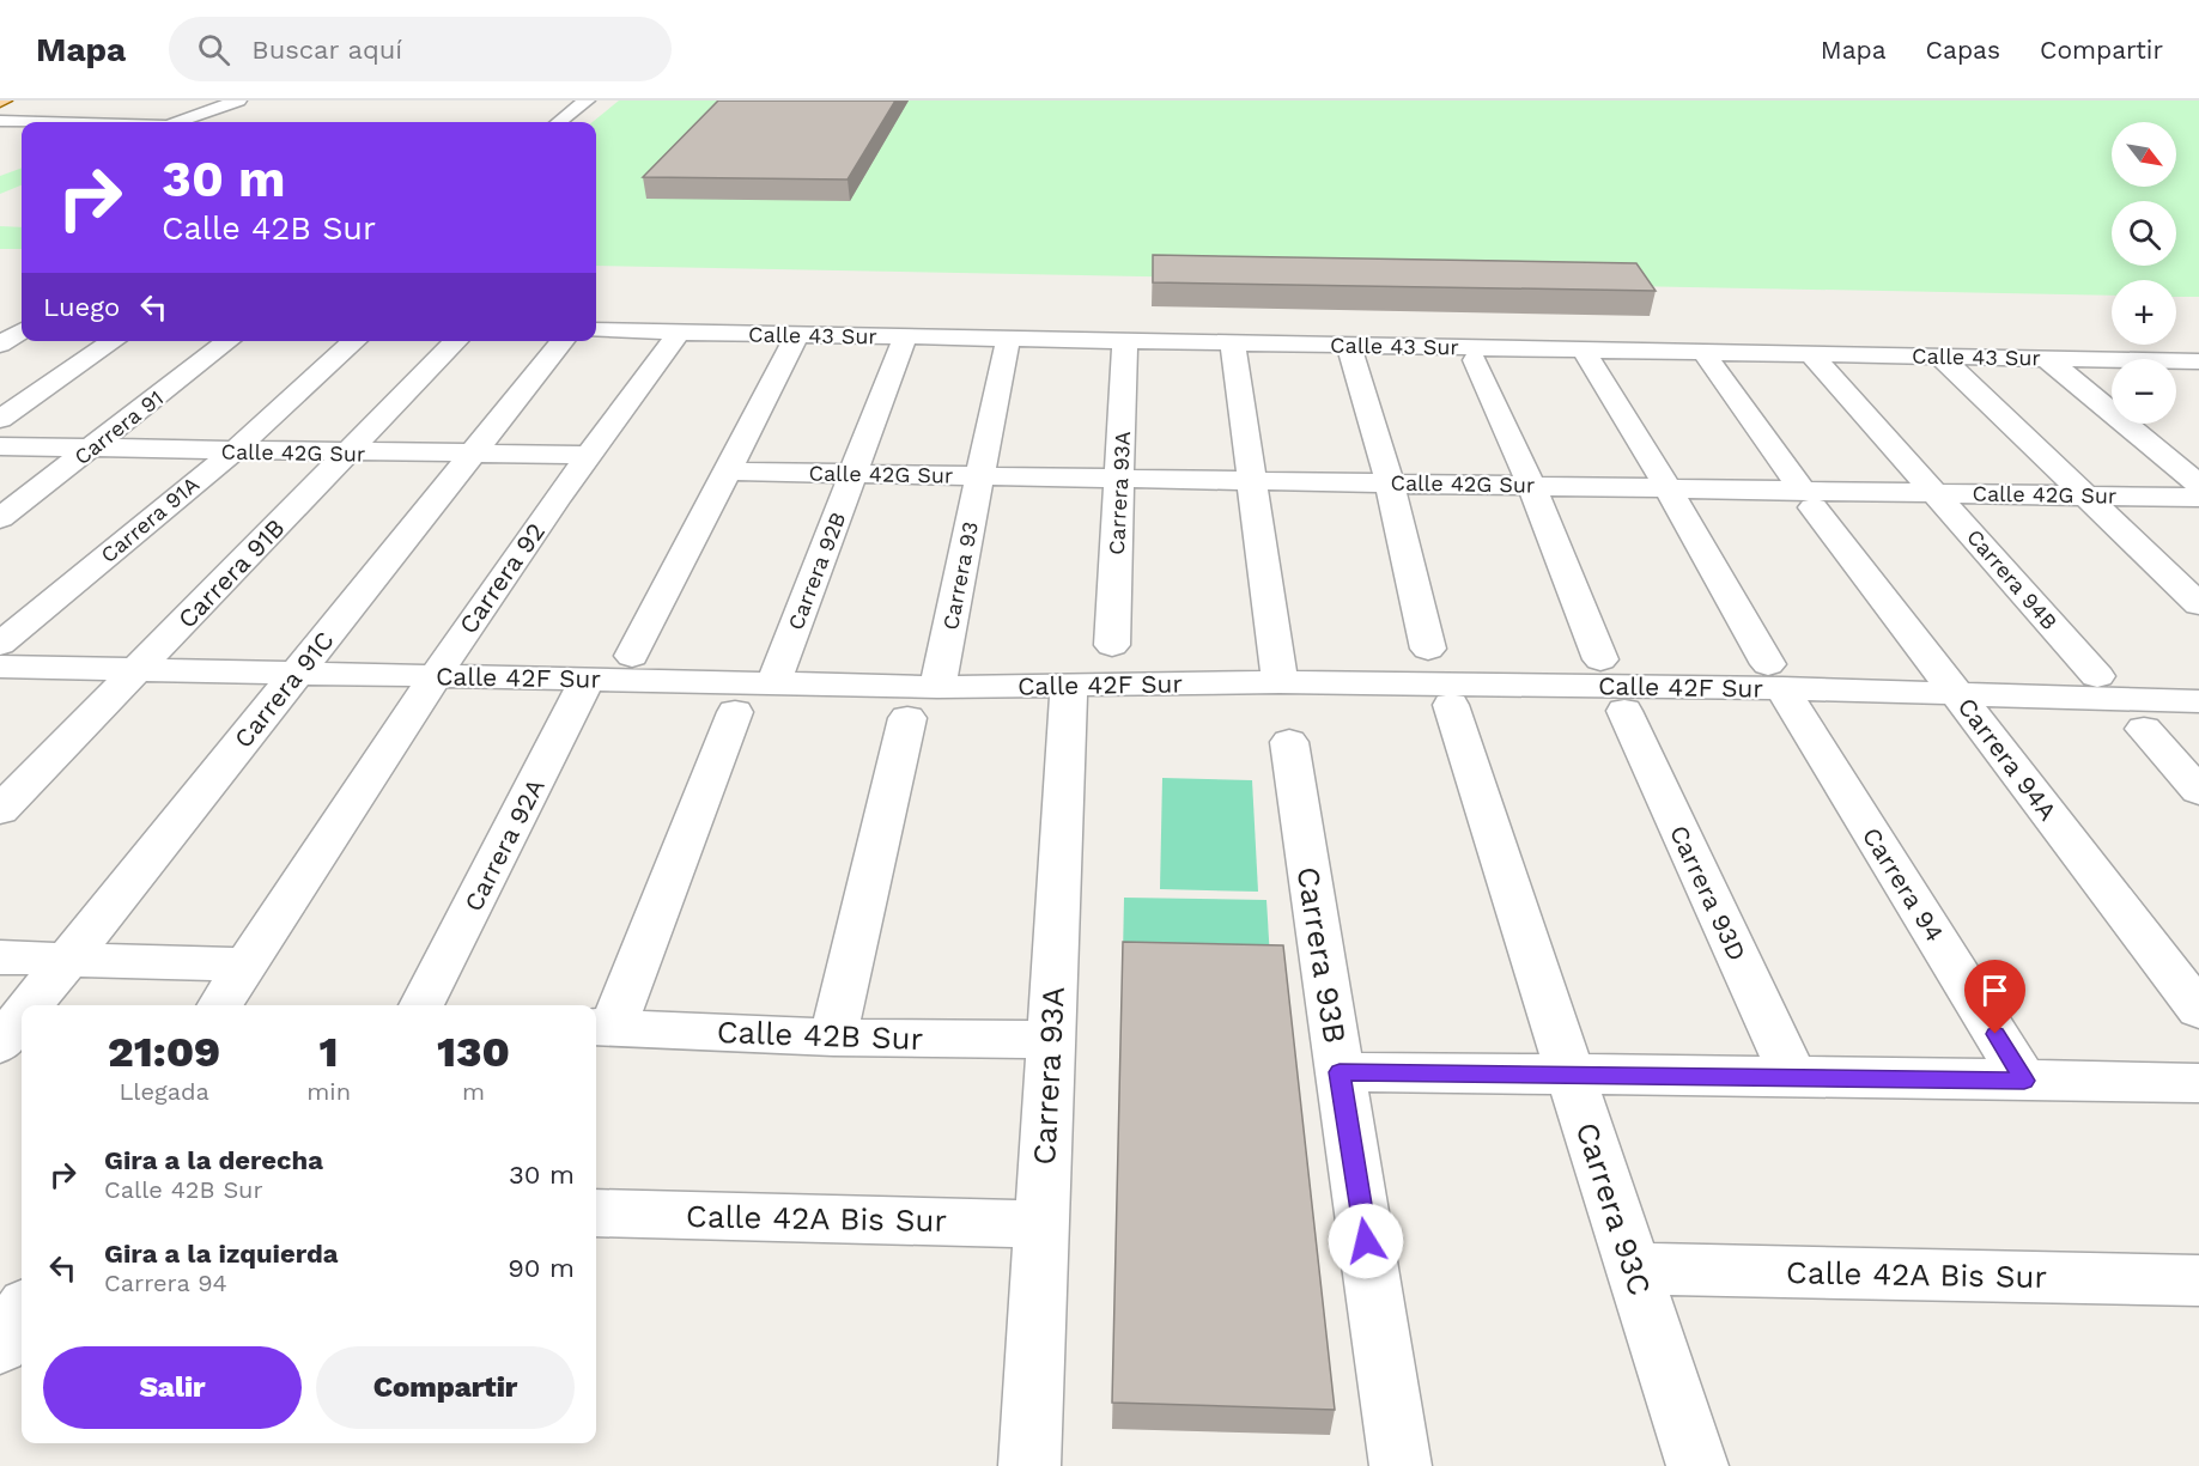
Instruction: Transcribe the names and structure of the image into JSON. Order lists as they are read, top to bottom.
{
  "streets": {
    "street": [
      "Calle 43 Sur",
      "Carrera 91",
      "Calle 42G Sur",
      "Carrera 93A",
      "Carrera 91A",
      "Carrera 92B",
      "Carrera 91B",
      "Carrera 93",
      "Carrera 92",
      "Carrera 94B",
      "Calle 42F Sur",
      "Carrera 91C",
      "Carrera 94A",
      "Carrera 92A",
      "Carrera 94",
      "Carrera 93D",
      "Carrera 93B",
      "Calle 42B Sur",
      "Carrera 93C",
      "Calle 42A Bis Sur"
    ]
  },
  "crossings": [
    ["Calle 43 Sur", "Carrera 93A"],
    ["Calle 43 Sur", "Carrera 92B"],
    ["Calle 43 Sur", "Carrera 93"],
    ["Calle 43 Sur", "Carrera 92"],
    ["Calle 43 Sur", "Carrera 94B"],
    ["Calle 43 Sur", "Carrera 94A"],
    ["Calle 43 Sur", "Carrera 94"],
    ["Carrera 91", "Calle 42G Sur"],
    ["Calle 42G Sur", "Carrera 93A"],
    ["Calle 42G Sur", "Carrera 91A"],
    ["Calle 42G Sur", "Carrera 92B"],
    ["Calle 42G Sur", "Carrera 91B"],
    ["Calle 42G Sur", "Carrera 93"],
    ["Calle 42G Sur", "Carrera 92"],
    ["Calle 42G Sur", "Carrera 94B"],
    ["Calle 42G Sur", "Carrera 91C"],
    ["Calle 42G Sur", "Carrera 94A"],
    ["Calle 42G Sur", "Carrera 94"],
    ["Carrera 93A", "Calle 42F Sur"],
    ["Carrera 93A", "Calle 42B Sur"],
    ["Carrera 93A", "Calle 42A Bis Sur"],
    ["Carrera 92B", "Calle 42F Sur"],
    ["Carrera 91B", "Calle 42F Sur"],
    ["Carrera 93", "Calle 42F Sur"],
    ["Carrera 92", "Calle 42F Sur"],
    ["Calle 42F Sur", "Carrera 91C"],
    ["Calle 42F Sur", "Carrera 94A"],
    ["Calle 42F Sur", "Carrera 92A"],
    ["Calle 42F Sur", "Carrera 94"],
    ["Carrera 93C", "Calle 42A Bis Sur"]
  ],
  "north": "bottom right",
  "page": {
    "header": "Mapa",
    "search": "Buscar aquí",
    "nav": ["Mapa", "Capas", "Compartir"],
    "map_buttons": ["+", "−"],
    "turn": ["30 m", "Calle 42B Sur"],
    "then": "Luego",
    "eta": [
      "21:09",
      "Llegada",
      "1",
      "min",
      "130",
      "m"
    ],
    "list": [
      {
        "name": "Gira a la derecha",
        "note": "Calle 42B Sur",
        "value": "30 m"
      },
      {
        "name": "Gira a la izquierda",
        "note": "Carrera 94",
        "value": "90 m"
      }
    ],
    "buttons": ["Salir", "Compartir"]
  }
}
